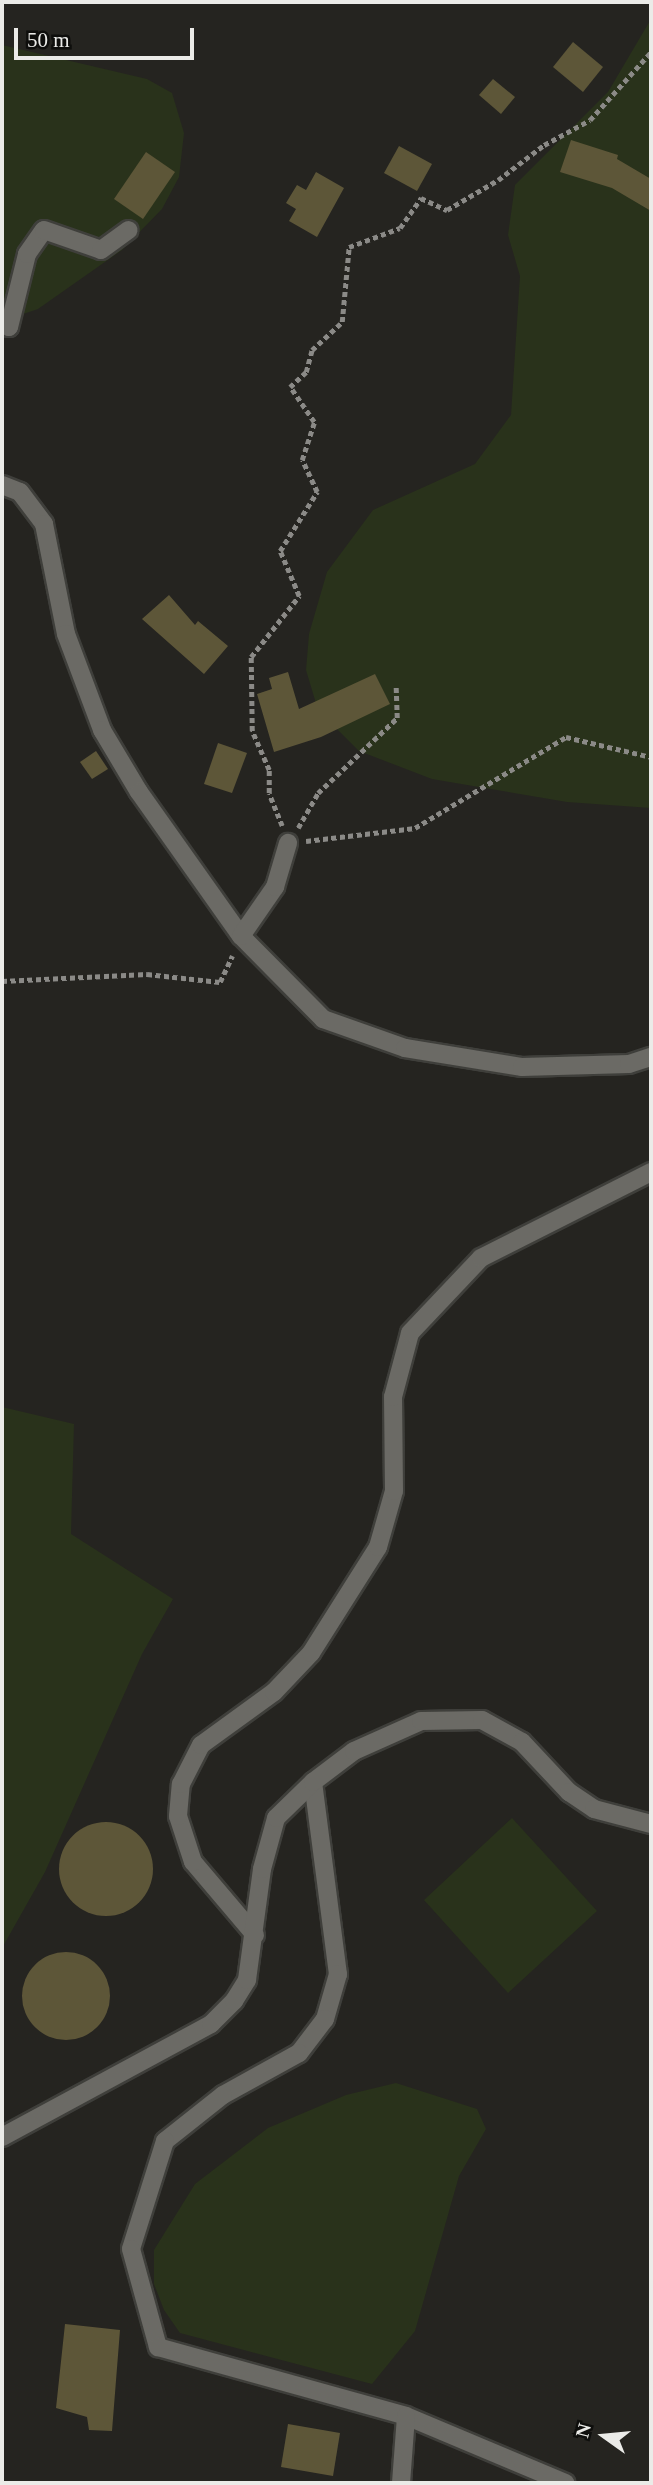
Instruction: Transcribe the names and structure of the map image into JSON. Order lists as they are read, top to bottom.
{
  "scale_bar": "50 m",
  "north": "left"
}
